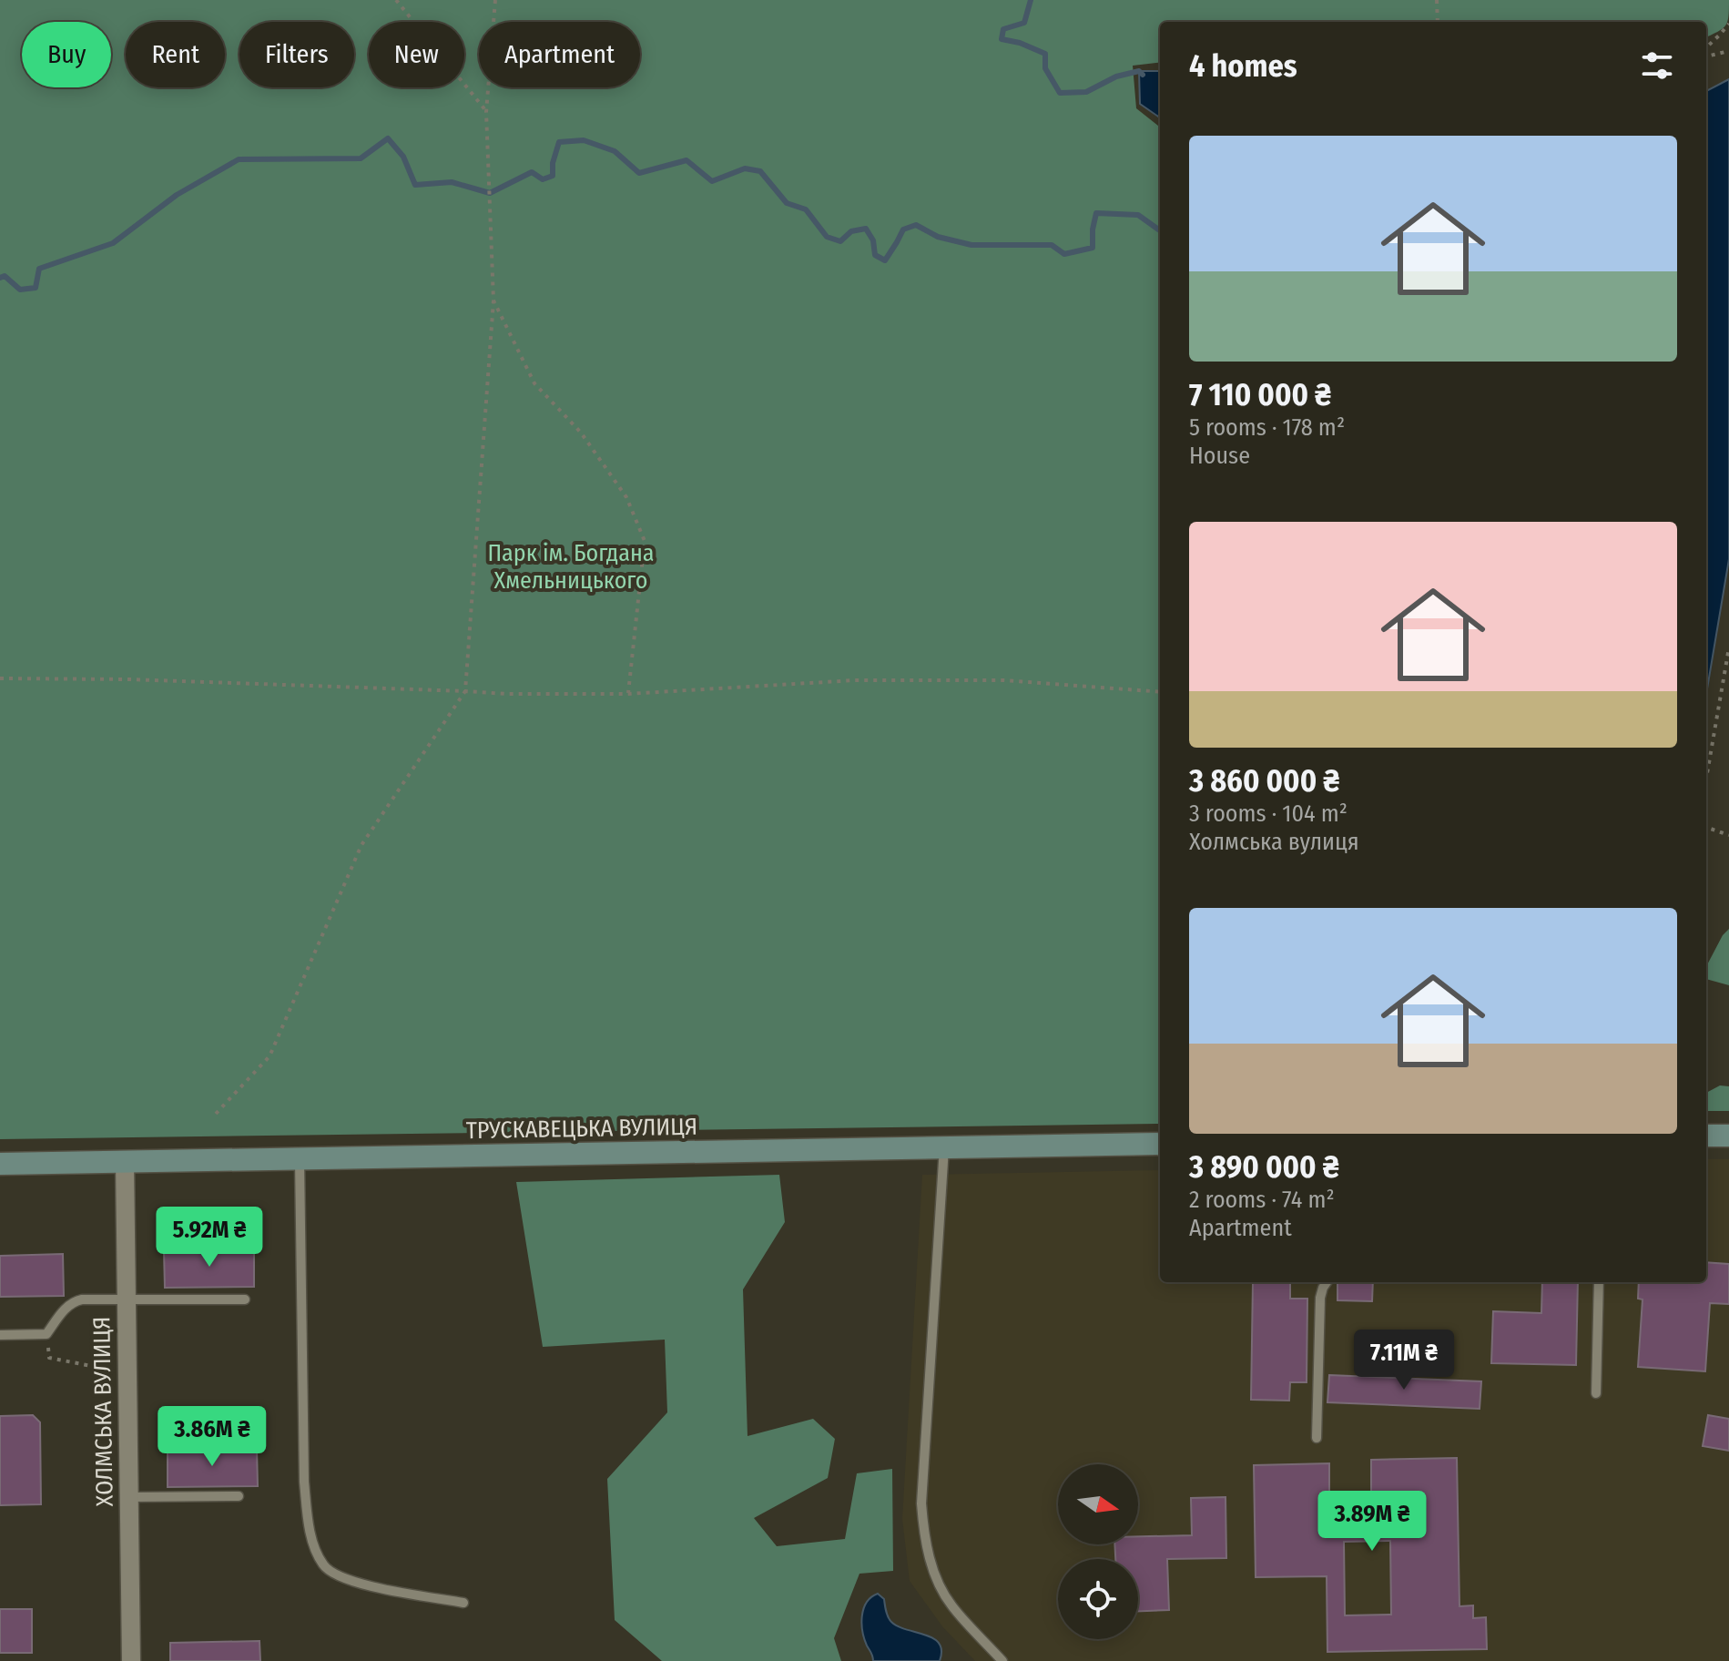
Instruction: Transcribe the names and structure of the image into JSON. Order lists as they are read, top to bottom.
{
  "streets": {
    "main road": ["ТРУСКАВЕЦЬКА ВУЛИЦЯ"],
    "street": ["ХОЛМСЬКА ВУЛИЦЯ"]
  },
  "crossings": [
    ["ТРУСКАВЕЦЬКА ВУЛИЦЯ", "ХОЛМСЬКА ВУЛИЦЯ"]
  ],
  "parks": ["Парк ім. Богдана Хмельницького"],
  "north": "right",
  "page": {
    "chip": [
      "Buy",
      "Rent",
      "Filters",
      "New",
      "Apartment"
    ],
    "heading": "4 homes",
    "list": [
      {
        "name": "7 110 000 ₴",
        "note": "5 rooms · 178 m² · House"
      },
      {
        "name": "3 860 000 ₴",
        "note": "3 rooms · 104 m² · Холмська вулиця"
      },
      {
        "name": "3 890 000 ₴",
        "note": "2 rooms · 74 m² · Apartment"
      }
    ],
    "price": [
      "5.92M ₴",
      "7.11M ₴",
      "3.86M ₴",
      "3.89M ₴"
    ]
  }
}
